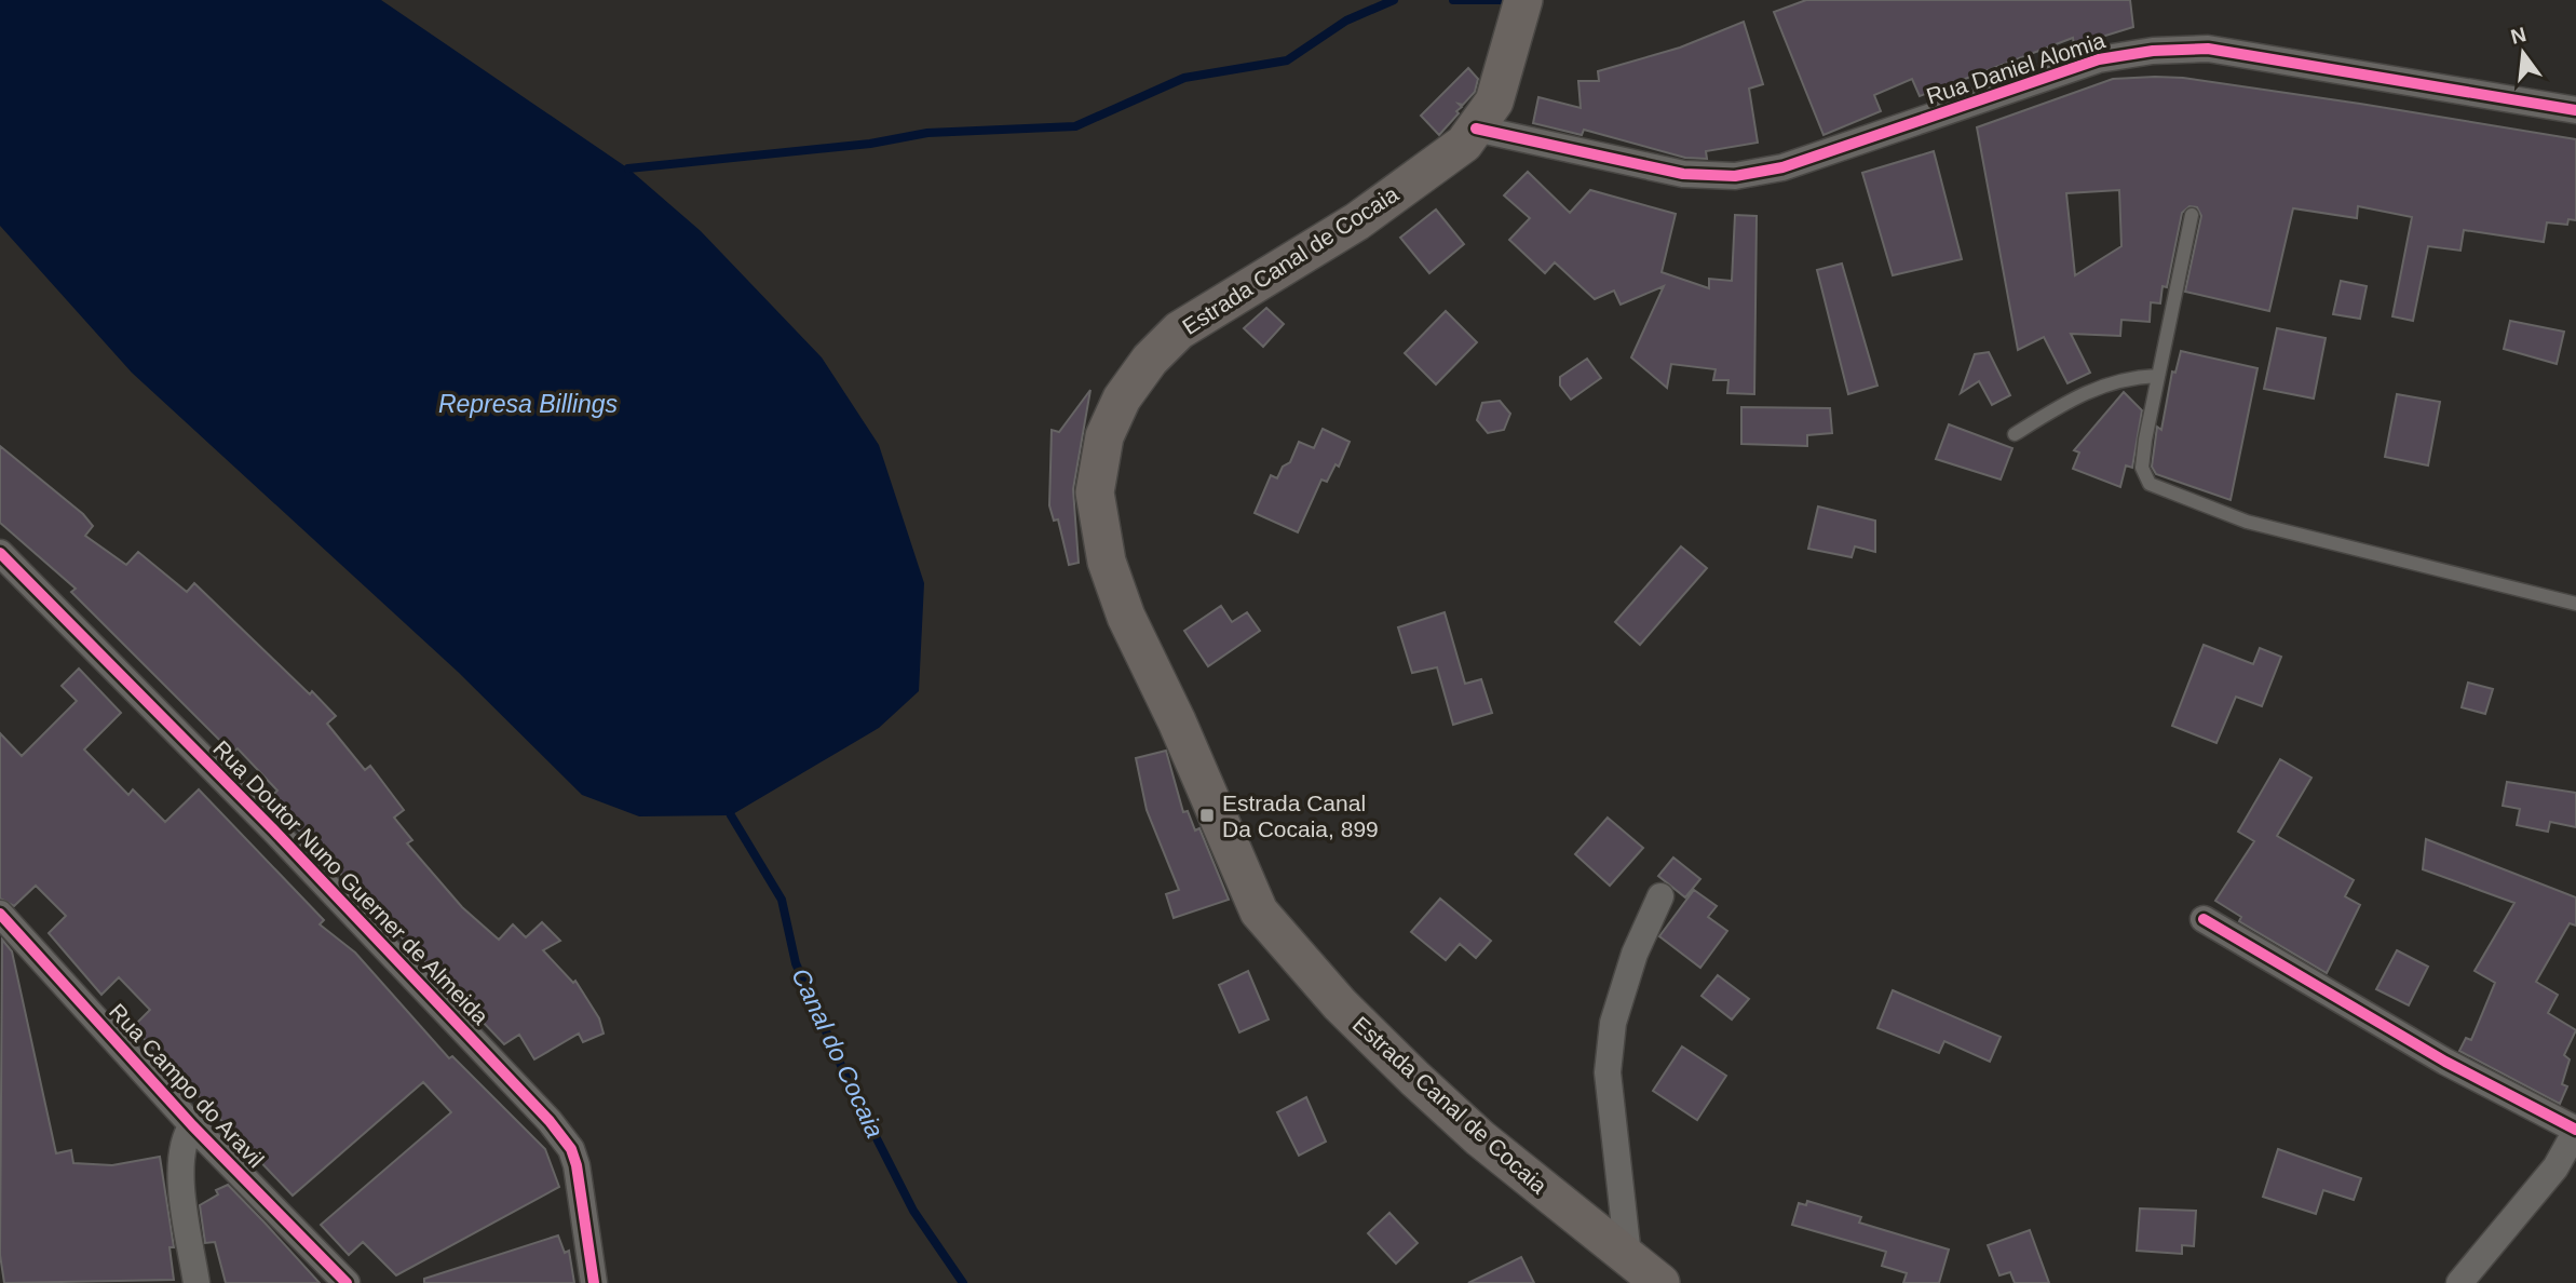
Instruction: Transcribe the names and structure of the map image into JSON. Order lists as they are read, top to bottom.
{
  "streets": {
    "main road": ["Estrada Canal de Cocaia"],
    "street": ["Rua Daniel Alomia", "Rua Doutor Nuno Guerner de Almeida", "Rua Campo do Aravil"]
  },
  "crossings": [
    ["Rua Daniel Alomia", "Estrada Canal de Cocaia"]
  ],
  "water": ["Represa Billings", "Canal do Cocaia"],
  "places": {
    "transit": ["Estrada Canal Da Cocaia, 899"]
  },
  "north": "top"
}
